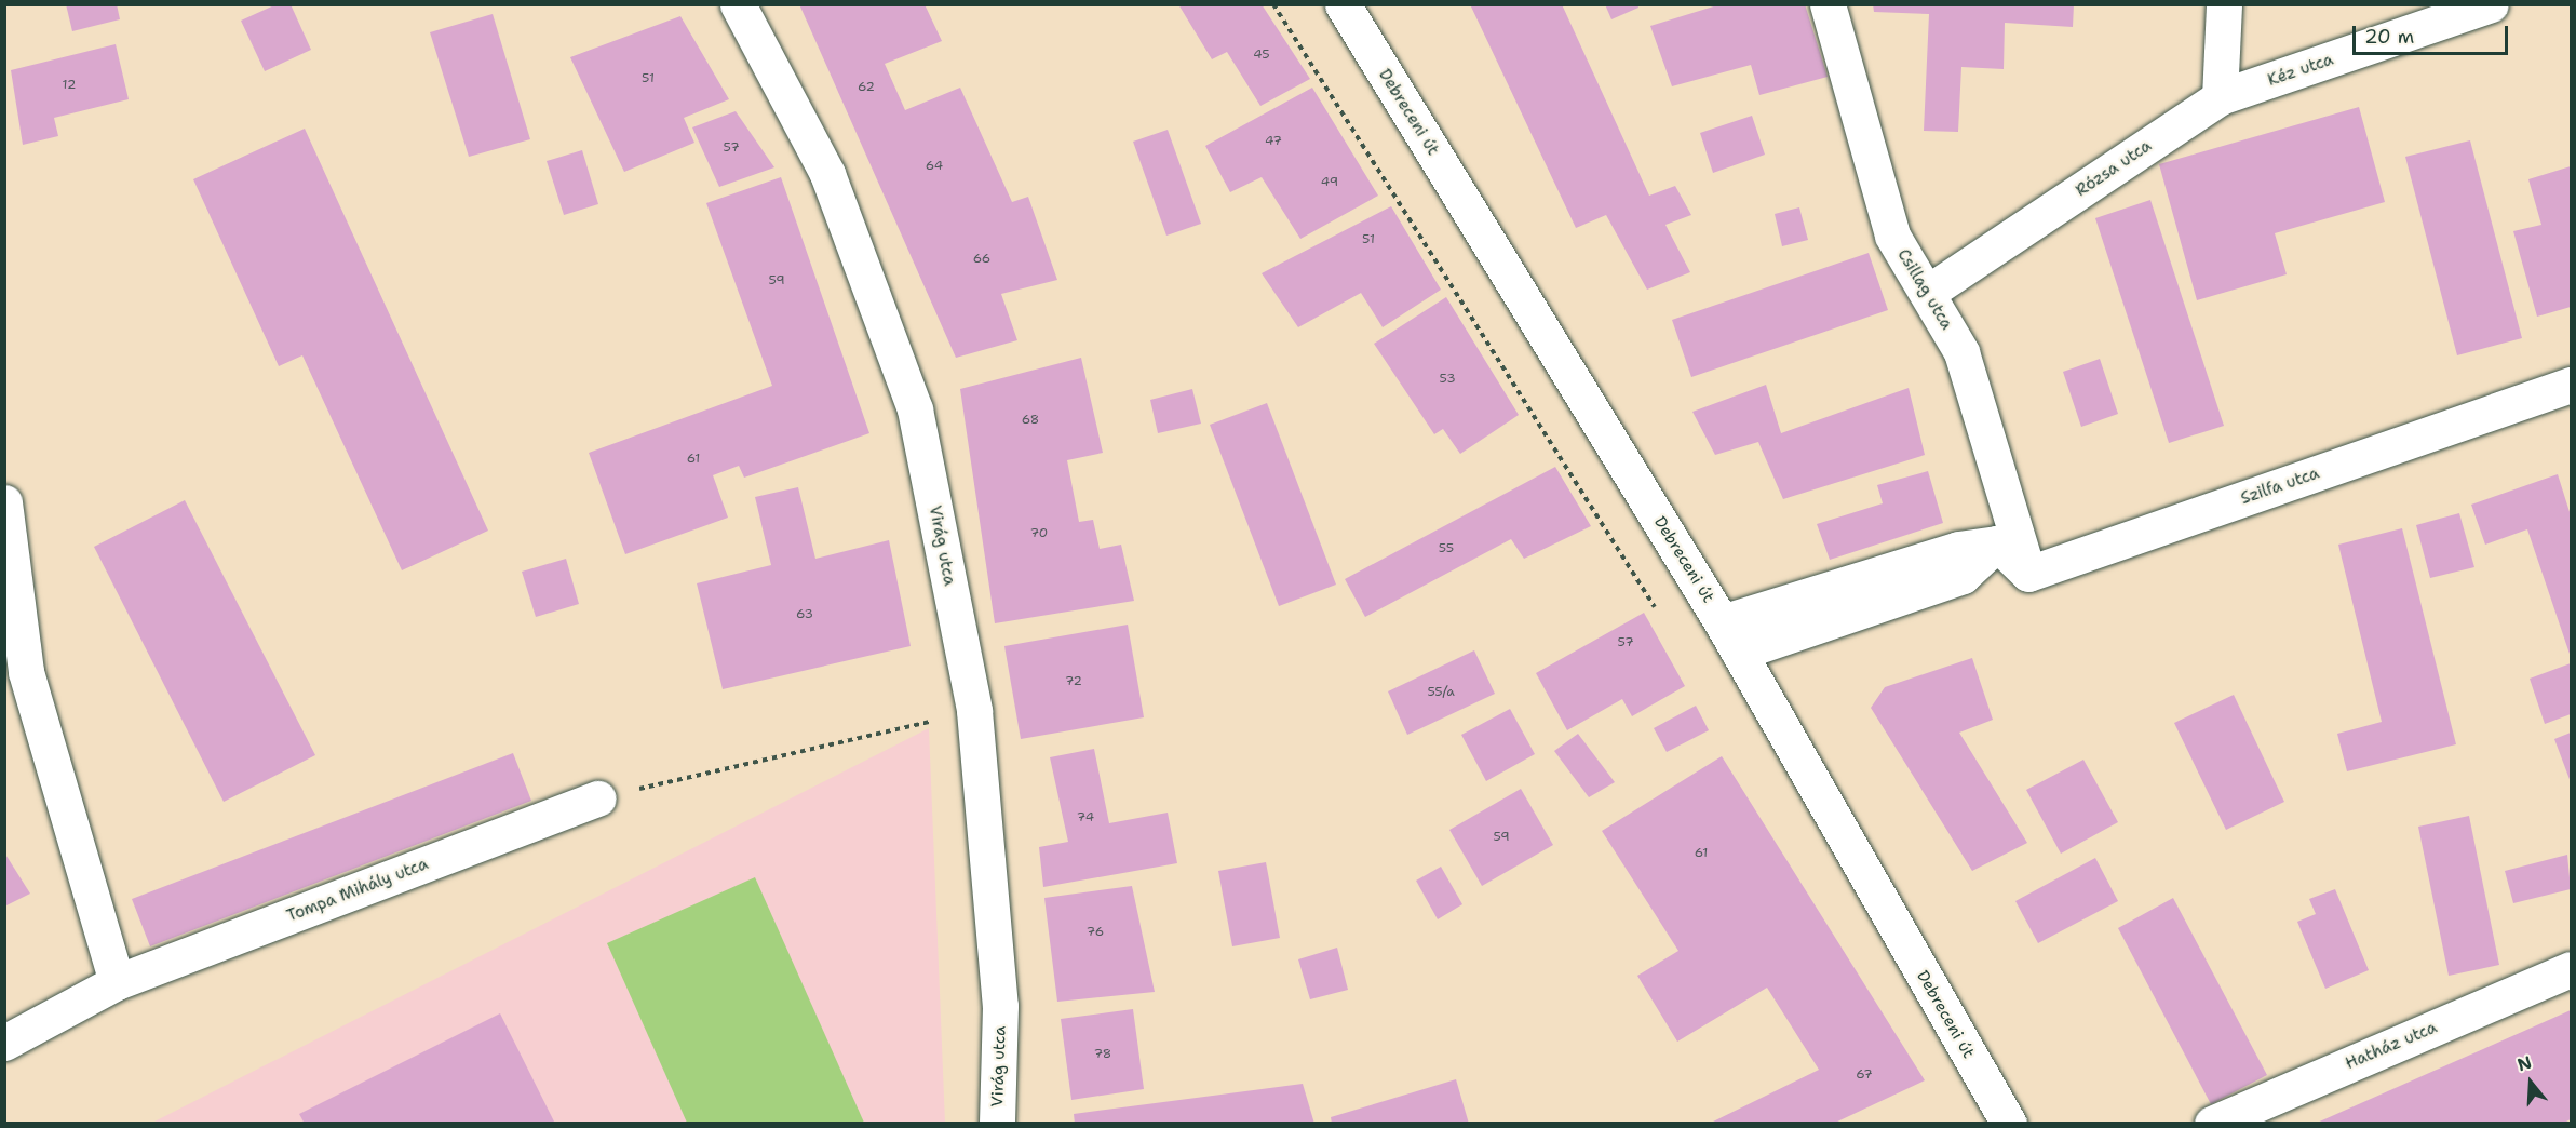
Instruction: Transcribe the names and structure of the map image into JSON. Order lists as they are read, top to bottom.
{
  "streets": {
    "street": [
      "Kéz utca",
      "Debreceni út",
      "Rózsa utca",
      "Csillag utca",
      "Szilfa utca",
      "Virág utca",
      "Tompa Mihály utca",
      "Hatház utca"
    ]
  },
  "crossings": [
    ["Kéz utca", "Rózsa utca"],
    ["Rózsa utca", "Csillag utca"],
    ["Csillag utca", "Szilfa utca"]
  ],
  "house_numbers": [
    "45",
    "51",
    "12",
    "62",
    "47",
    "57",
    "64",
    "49",
    "51",
    "66",
    "59",
    "53",
    "68",
    "61",
    "70",
    "55",
    "63",
    "57",
    "72",
    "55/a",
    "74",
    "59",
    "61",
    "76",
    "78",
    "67"
  ],
  "scale_bar": "20 m",
  "north": "top"
}
